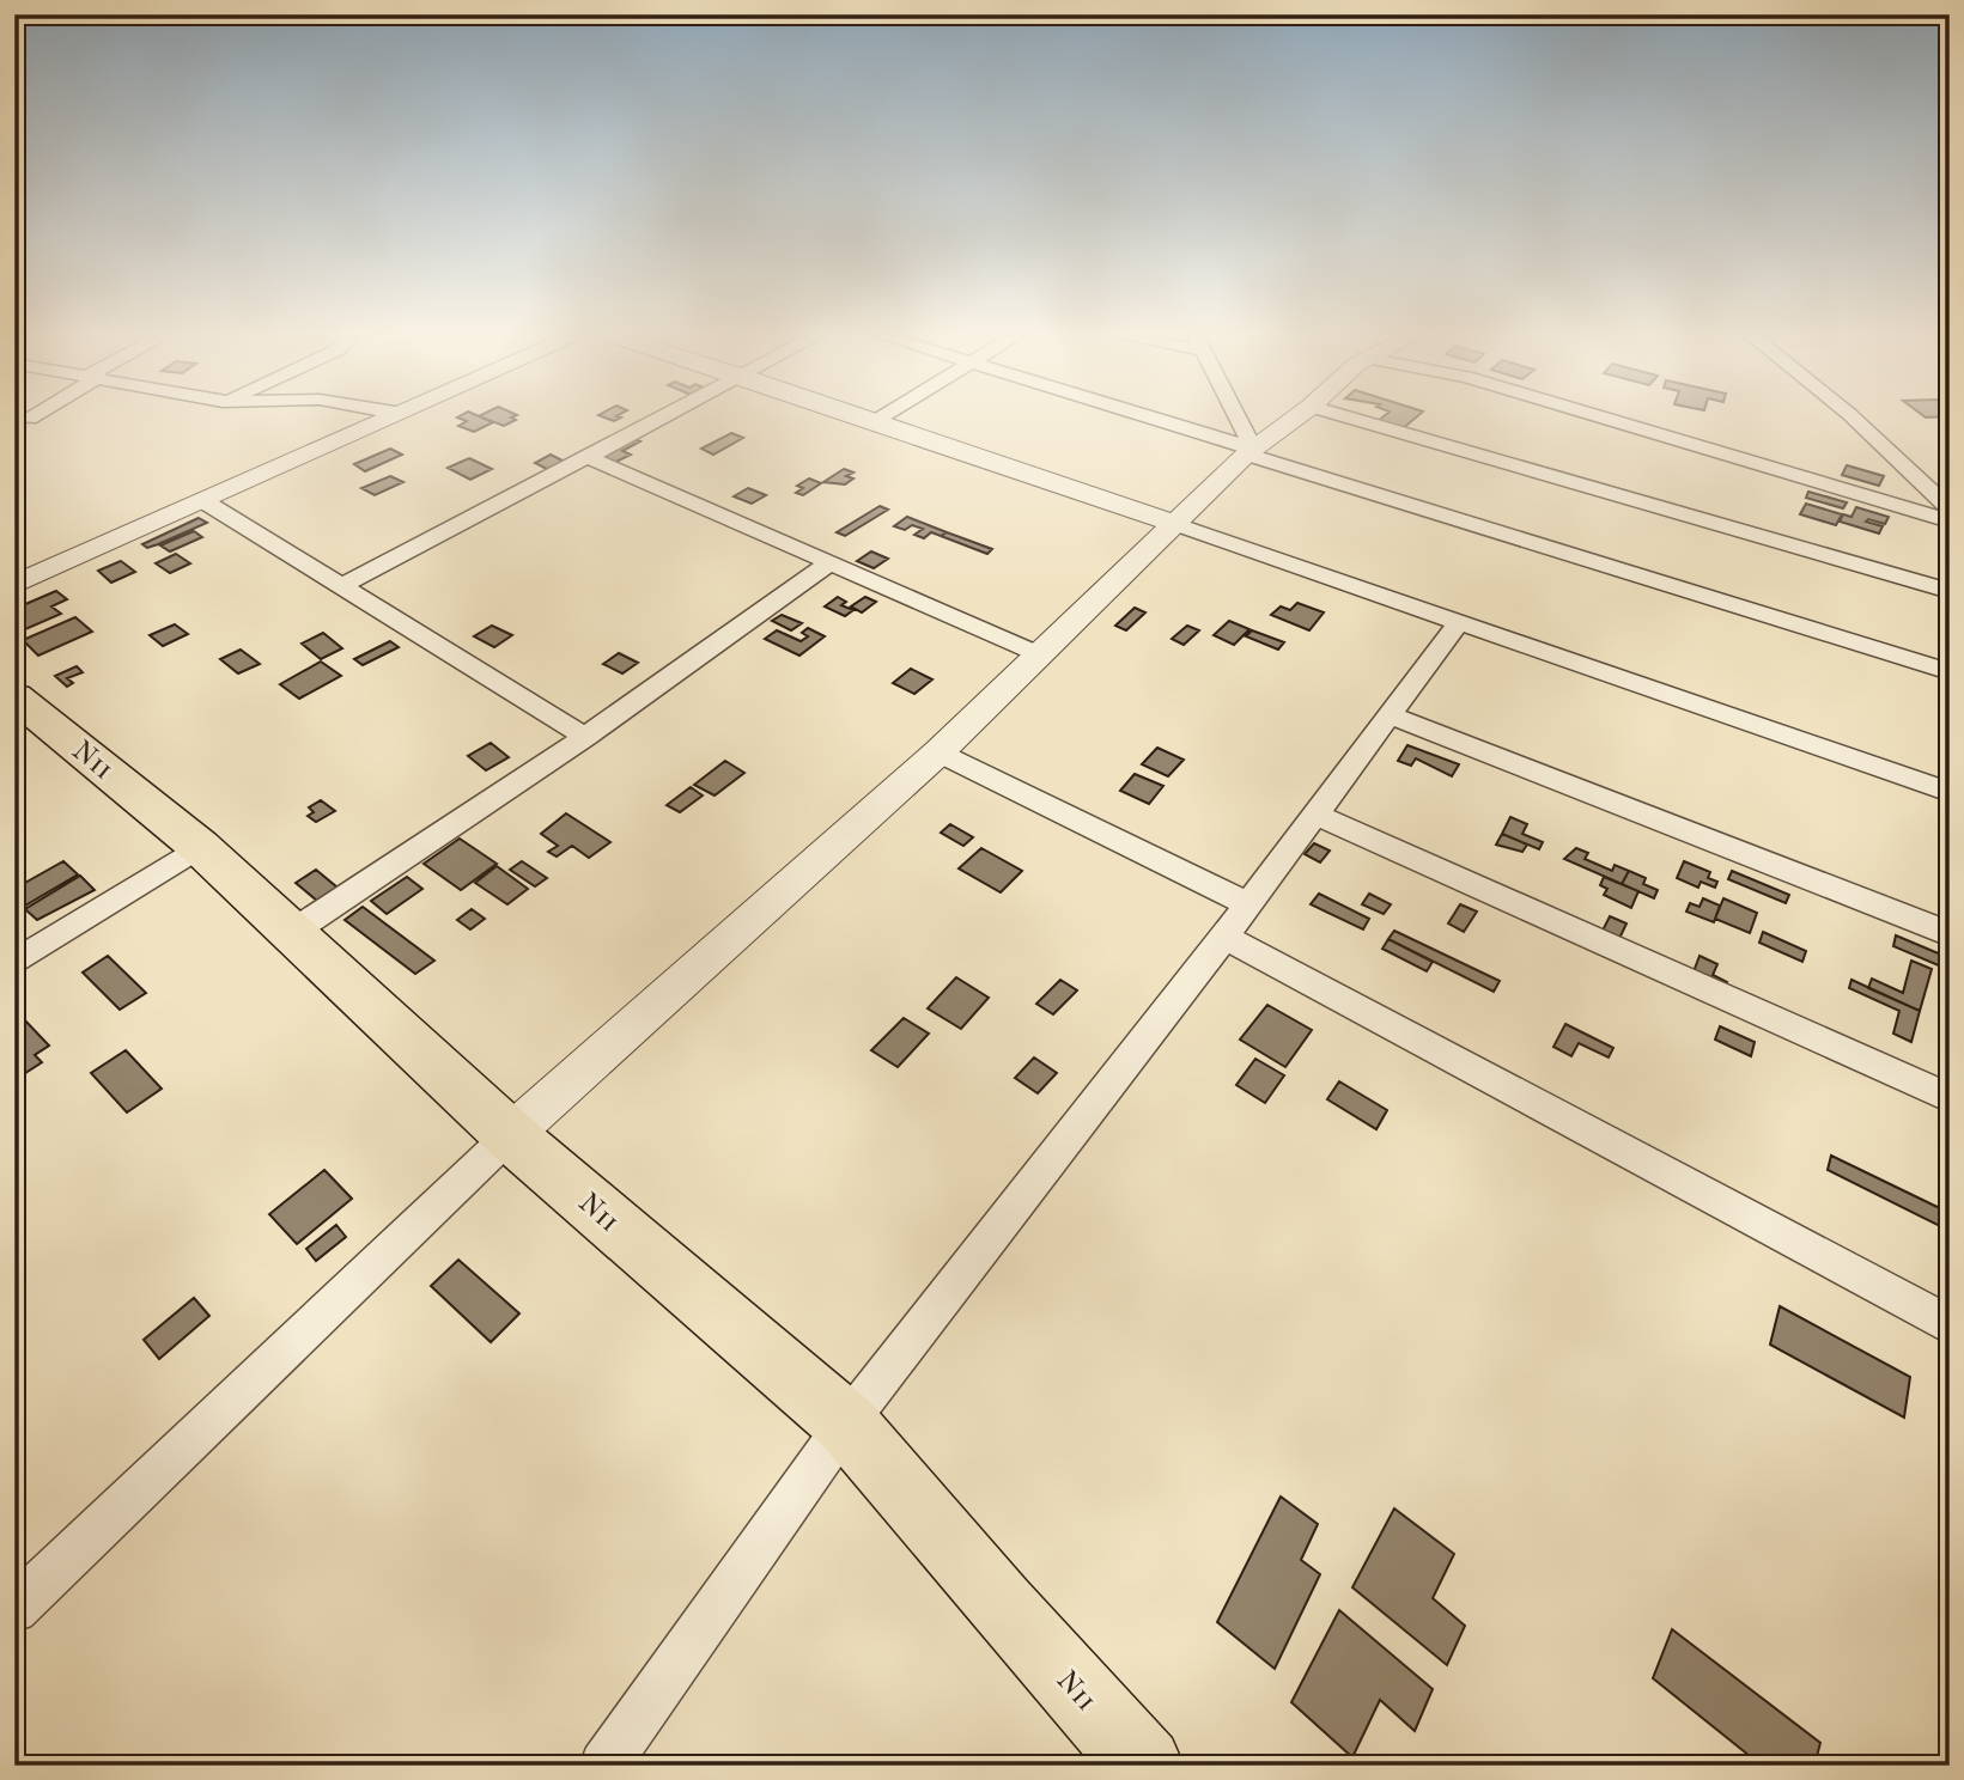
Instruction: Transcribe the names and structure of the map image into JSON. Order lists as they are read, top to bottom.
{
  "streets": {
    "main road": ["N11"]
  }
}
